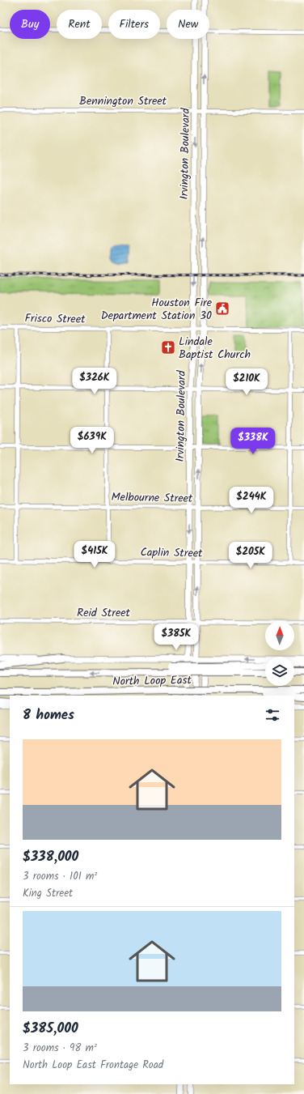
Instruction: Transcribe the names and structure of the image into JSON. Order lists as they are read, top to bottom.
{
  "streets": {
    "highway": ["North Loop East"],
    "main road": ["Irvington Boulevard"],
    "street": [
      "Bennington Street",
      "Frisco Street",
      "Melbourne Street",
      "Caplin Street",
      "Reid Street"
    ]
  },
  "crossings": [
    ["Bennington Street", "Irvington Boulevard"],
    ["Irvington Boulevard", "Frisco Street"],
    ["Irvington Boulevard", "Melbourne Street"],
    ["Irvington Boulevard", "Caplin Street"],
    ["Irvington Boulevard", "Reid Street"]
  ],
  "places": {
    "public building": ["Houston Fire Department Station 30"],
    "church": ["Lindale Baptist Church"]
  },
  "north": "top",
  "page": {
    "chip": [
      "Buy",
      "Rent",
      "Filters",
      "New"
    ],
    "price": [
      "$326K",
      "$210K",
      "$639K",
      "$338K",
      "$244K",
      "$415K",
      "$205K",
      "$385K"
    ],
    "heading": "8 homes",
    "list": [
      {
        "name": "$338,000",
        "note": "3 rooms · 101 m² · King Street"
      },
      {
        "name": "$385,000",
        "note": "3 rooms · 98 m² · North Loop East Frontage Road"
      }
    ]
  }
}
